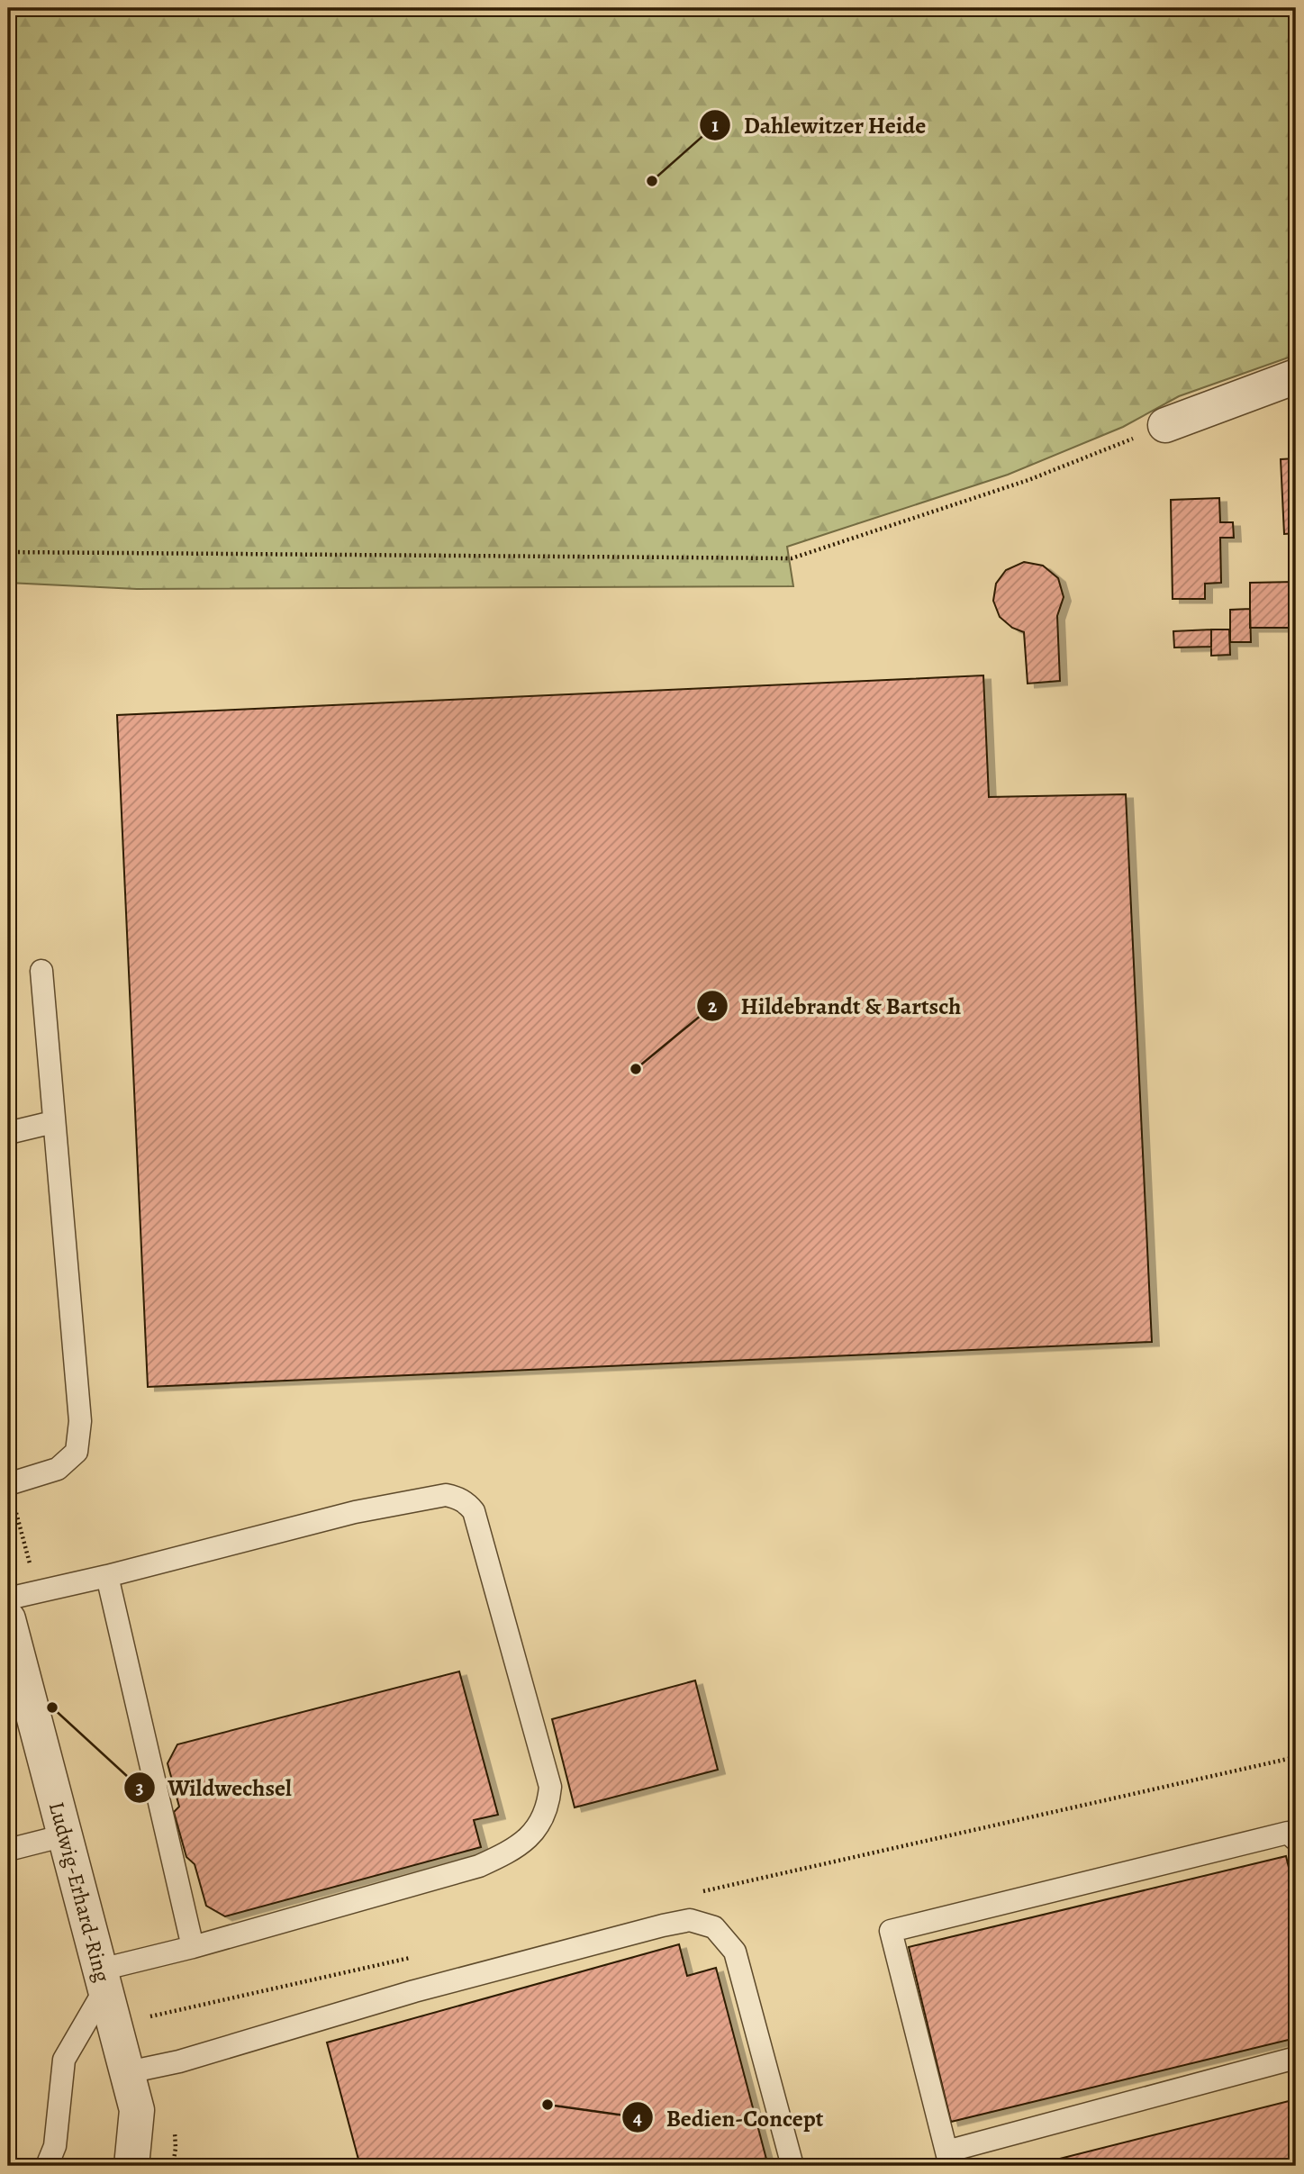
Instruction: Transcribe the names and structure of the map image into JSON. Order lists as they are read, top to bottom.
{
  "streets": {
    "street": ["Ludwig-Erhard-Ring"]
  },
  "places": [
    "Dahlewitzer Heide",
    "Hildebrandt & Bartsch",
    "Wildwechsel",
    "Bedien-Concept"
  ]
}
